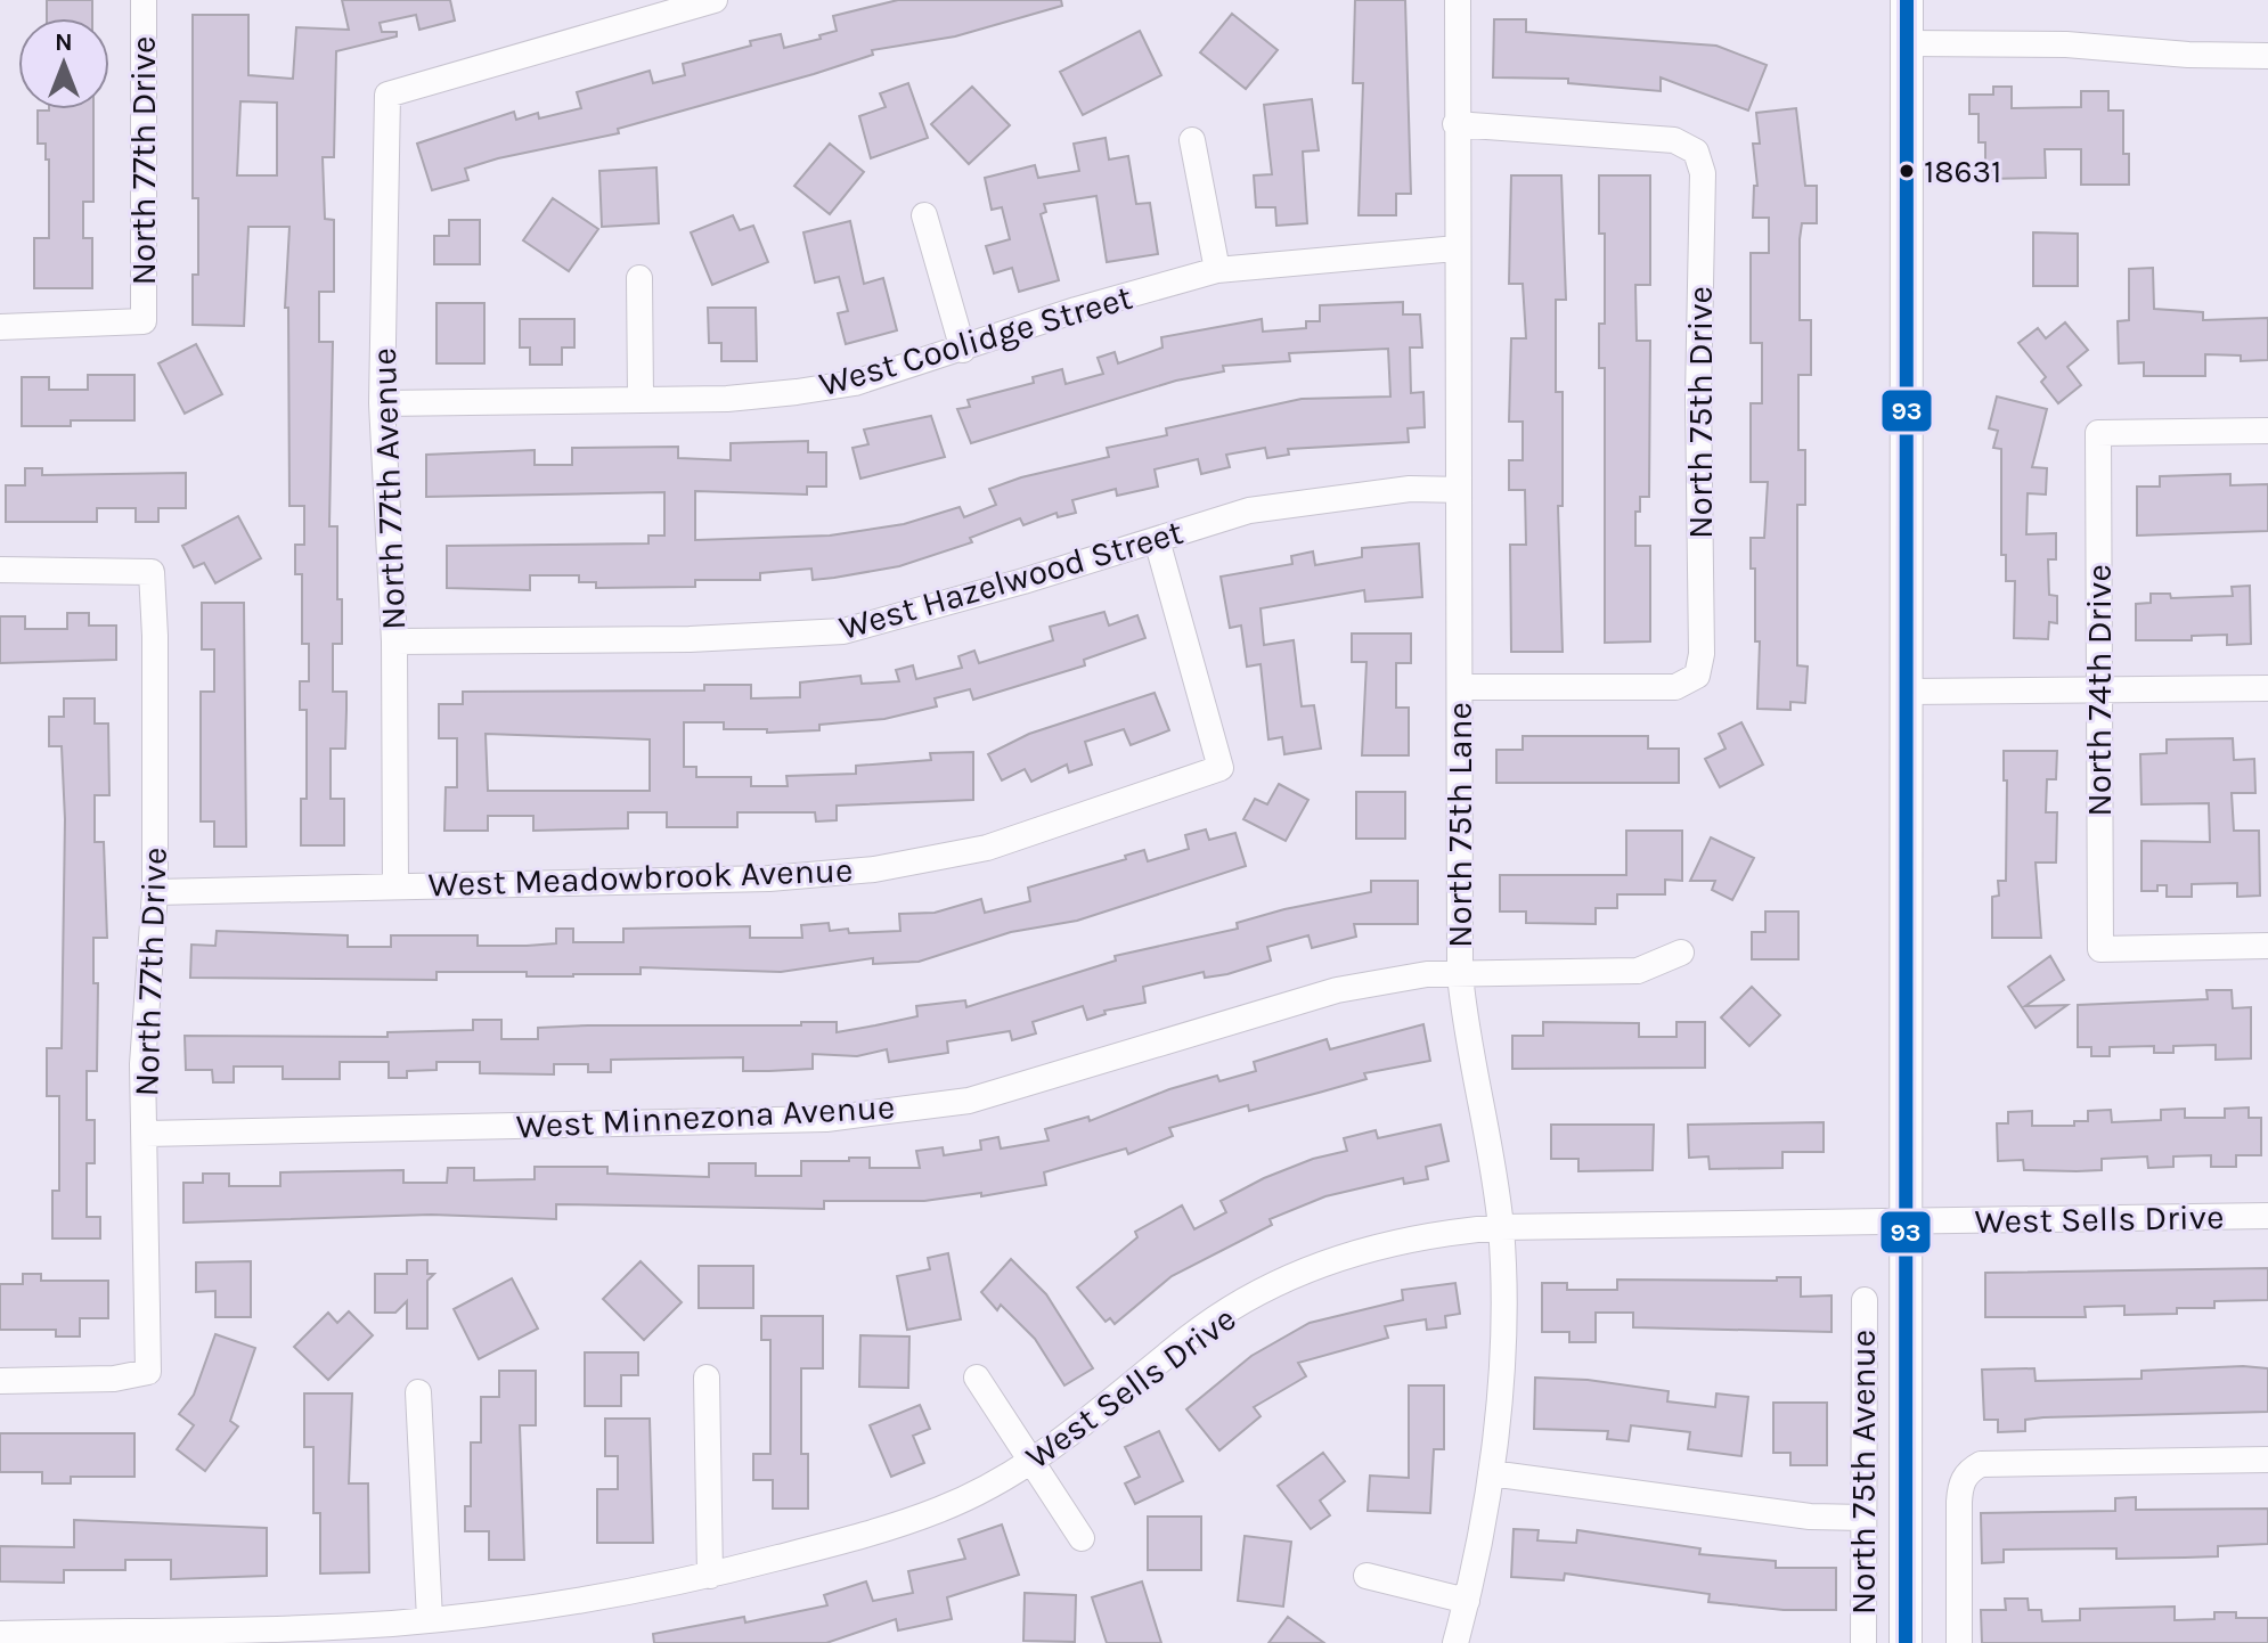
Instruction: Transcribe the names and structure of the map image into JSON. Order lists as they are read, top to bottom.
{
  "streets": {
    "main road": ["North 75th Avenue"],
    "street": [
      "North 77th Drive",
      "West Coolidge Street",
      "North 75th Drive",
      "North 77th Avenue",
      "West Hazelwood Street",
      "North 74th Drive",
      "North 75th Lane",
      "West Meadowbrook Avenue",
      "West Minnezona Avenue",
      "West Sells Drive"
    ]
  },
  "crossings": [
    ["North 77th Drive", "West Meadowbrook Avenue"],
    ["North 77th Drive", "West Minnezona Avenue"],
    ["West Coolidge Street", "North 77th Avenue"],
    ["West Coolidge Street", "North 75th Lane"],
    ["North 75th Drive", "North 75th Lane"],
    ["North 77th Avenue", "West Hazelwood Street"],
    ["North 77th Avenue", "West Meadowbrook Avenue"],
    ["West Hazelwood Street", "North 75th Lane"],
    ["West Hazelwood Street", "West Meadowbrook Avenue"],
    ["North 75th Lane", "West Minnezona Avenue"],
    ["North 75th Lane", "West Sells Drive"],
    ["West Sells Drive", "North 75th Avenue"]
  ],
  "places": ["18631"],
  "lines": ["transit line 93"],
  "north": "top"
}
